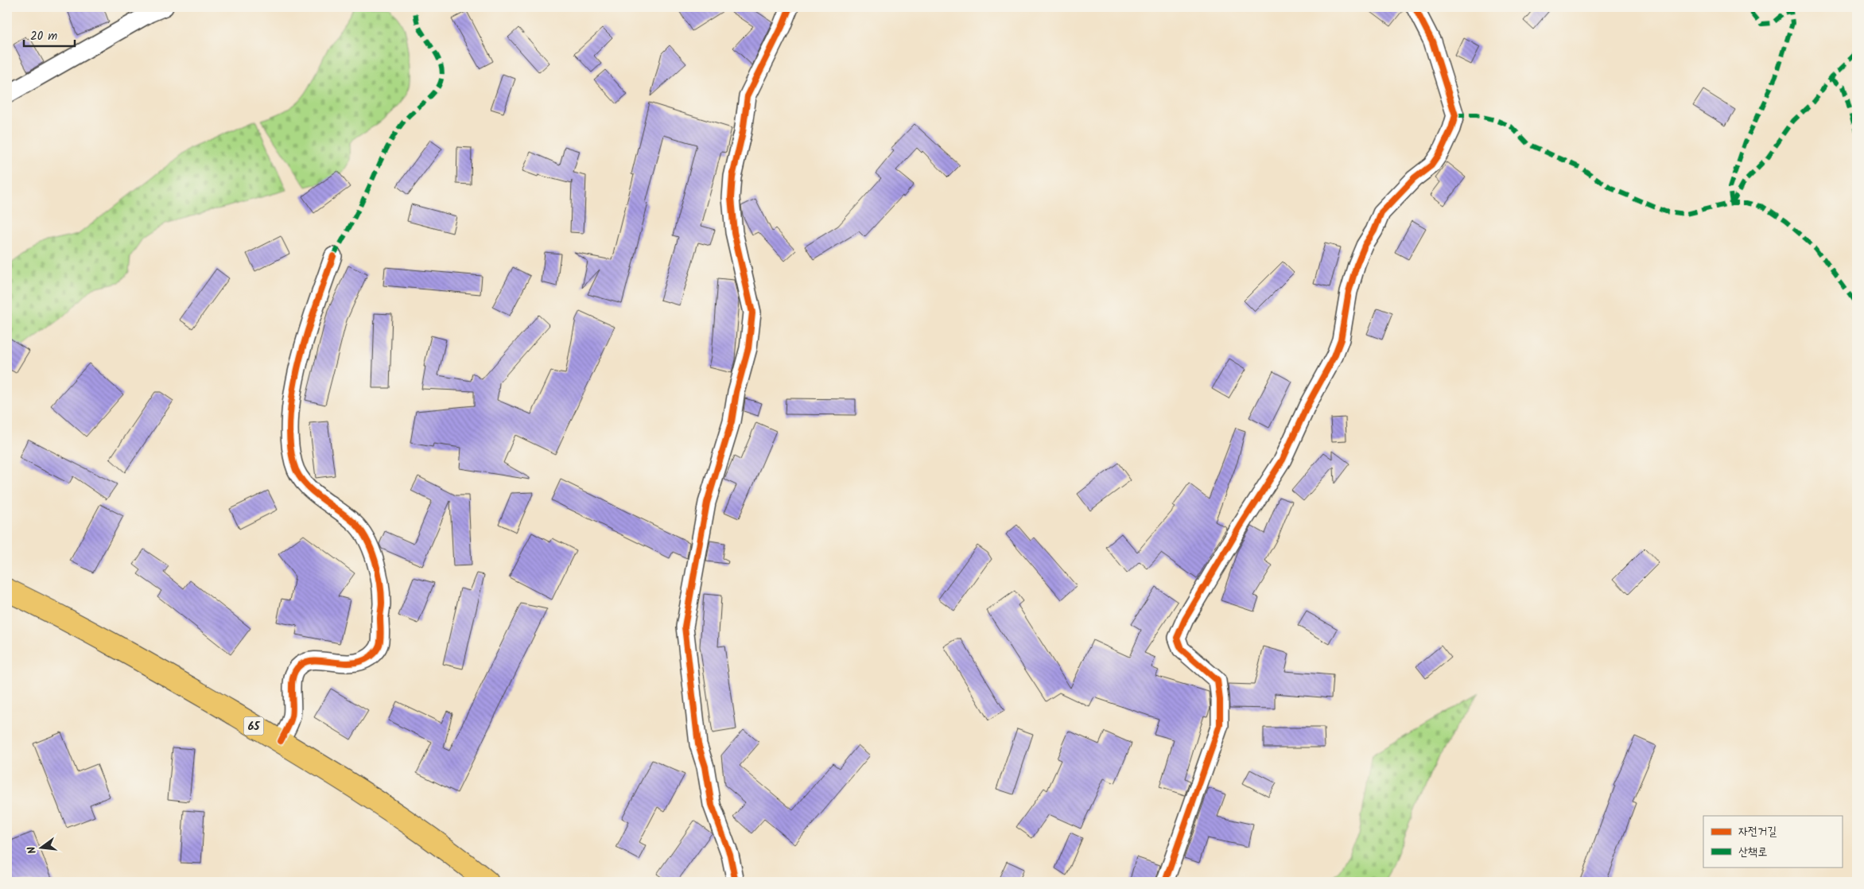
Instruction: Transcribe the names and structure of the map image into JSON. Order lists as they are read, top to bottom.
{
  "streets": {
    "main road": ["65"]
  },
  "legend": ["자전거길", "산책로"],
  "scale_bar": "20 m",
  "north": "left"
}
